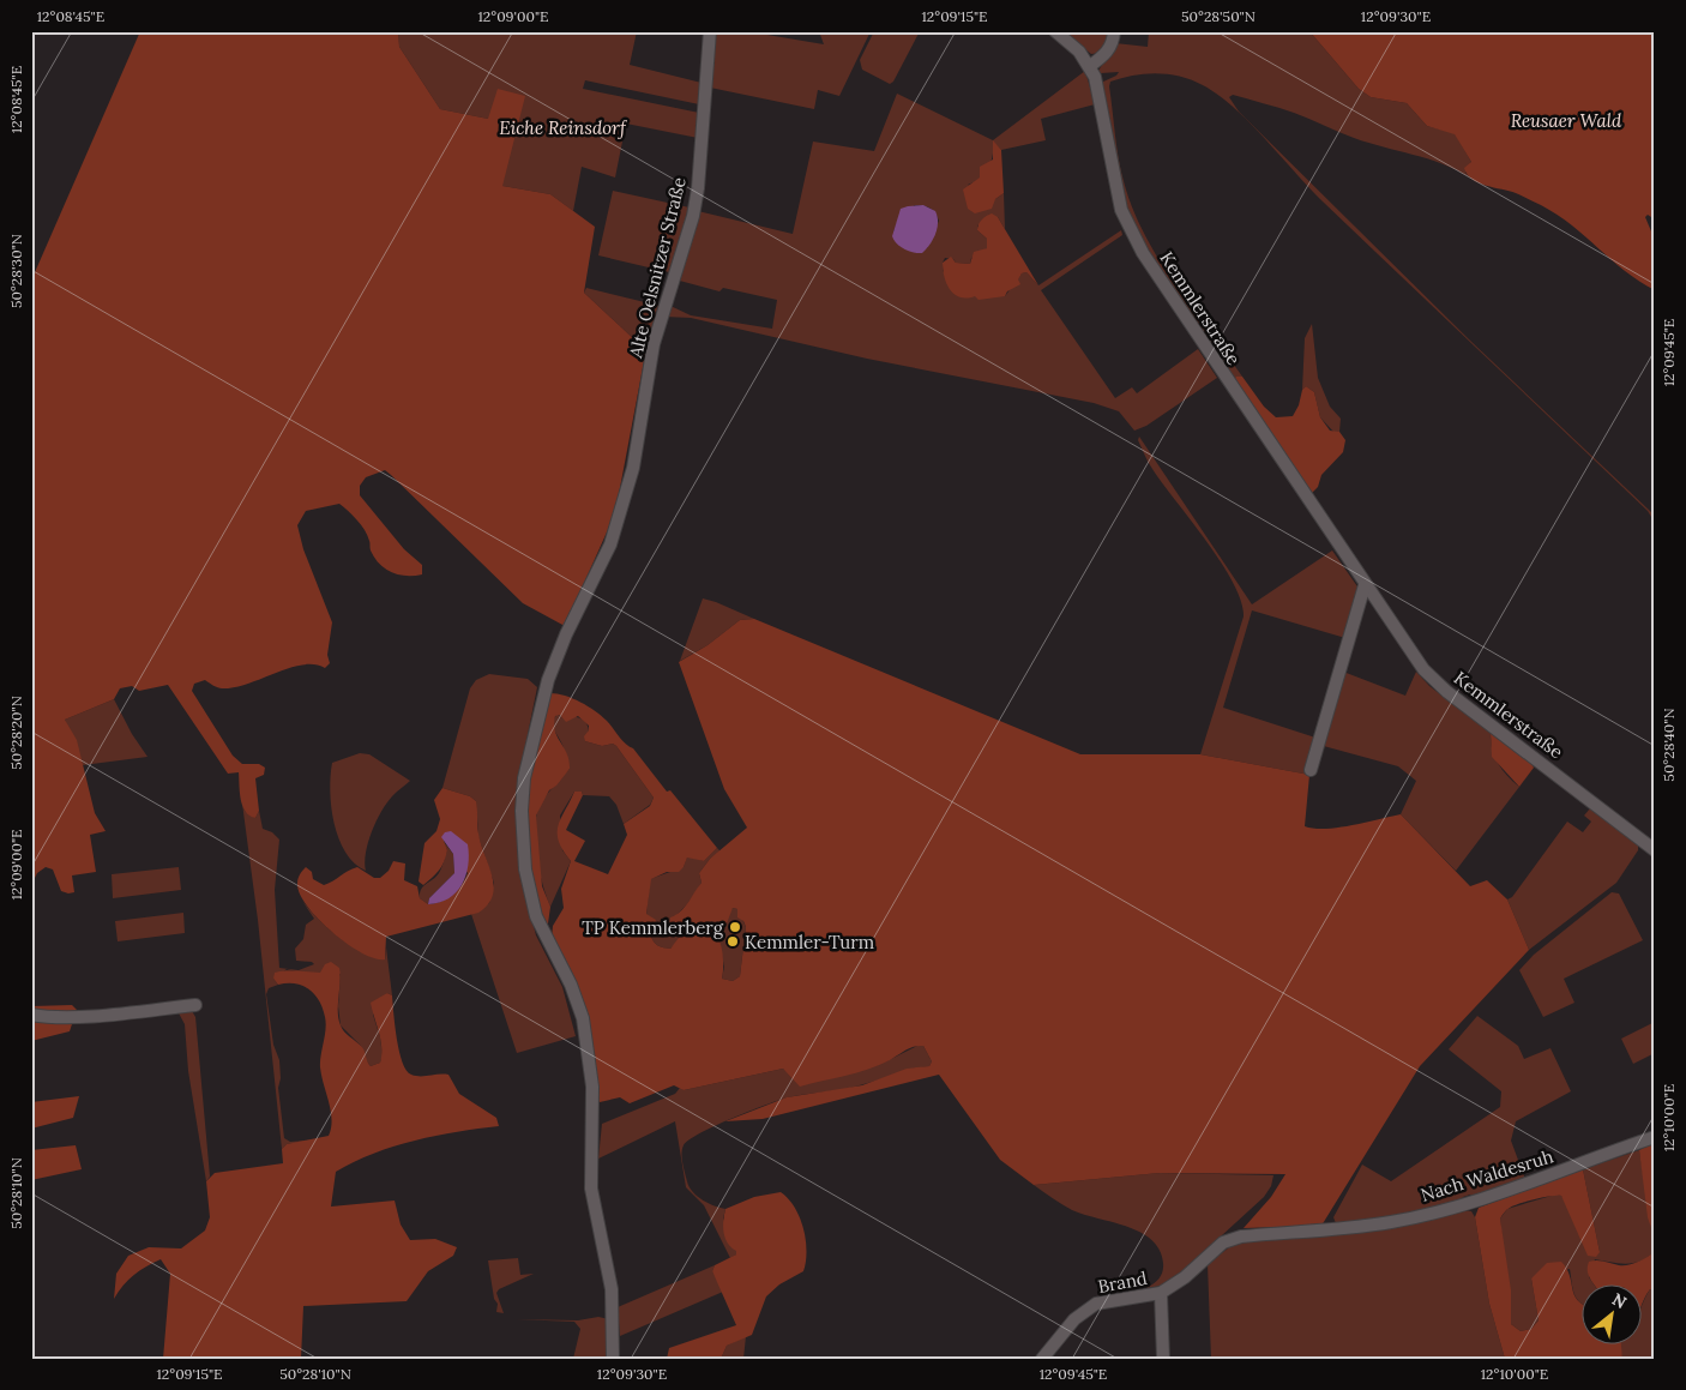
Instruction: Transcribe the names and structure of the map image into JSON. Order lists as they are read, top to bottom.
{
  "streets": {
    "street": [
      "Alte Oelsnitzer Straße",
      "Kemmlerstraße",
      "Nach Waldesruh",
      "Brand"
    ]
  },
  "crossings": [
    ["Nach Waldesruh", "Brand"]
  ],
  "parks": ["Reusaer Wald", "Eiche Reinsdorf"],
  "places": ["TP Kemmlerberg", "Kemmler-Turm"],
  "north": "top right",
  "coordinates": [
    "12°08'45\"E",
    "12°09'00\"E",
    "12°09'15\"E",
    "50°28'50\"N",
    "12°09'30\"E",
    "50°28'30\"N",
    "12°09'45\"E",
    "50°28'20\"N",
    "50°28'40\"N",
    "12°10'00\"E",
    "50°28'10\"N"
  ]
}
